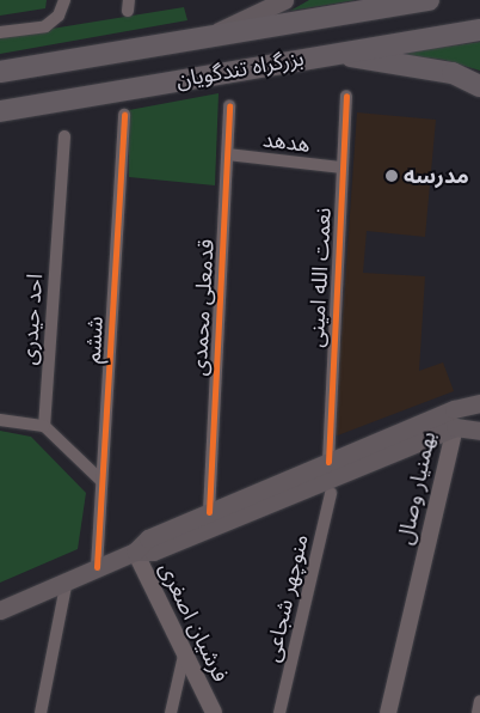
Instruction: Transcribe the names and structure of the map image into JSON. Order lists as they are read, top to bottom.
{
  "streets": {
    "highway": ["بزرگراه تندگویان"],
    "main road": ["بهمنیار وصال"],
    "street": [
      "هدهد",
      "نعمت الله امینی",
      "قدمعلی محمدی",
      "احد حیدری",
      "ششم",
      "منوچهر شجاعی",
      "فرشیان اصغری"
    ]
  },
  "crossings": [
    ["هدهد", "نعمت الله امینی"],
    ["هدهد", "قدمعلی محمدی"],
    ["نعمت الله امینی", "بهمنیار وصال"],
    ["قدمعلی محمدی", "بهمنیار وصال"],
    ["ششم", "بهمنیار وصال"],
    ["بهمنیار وصال", "فرشیان اصغری"]
  ],
  "places": ["مدرسه"]
}
